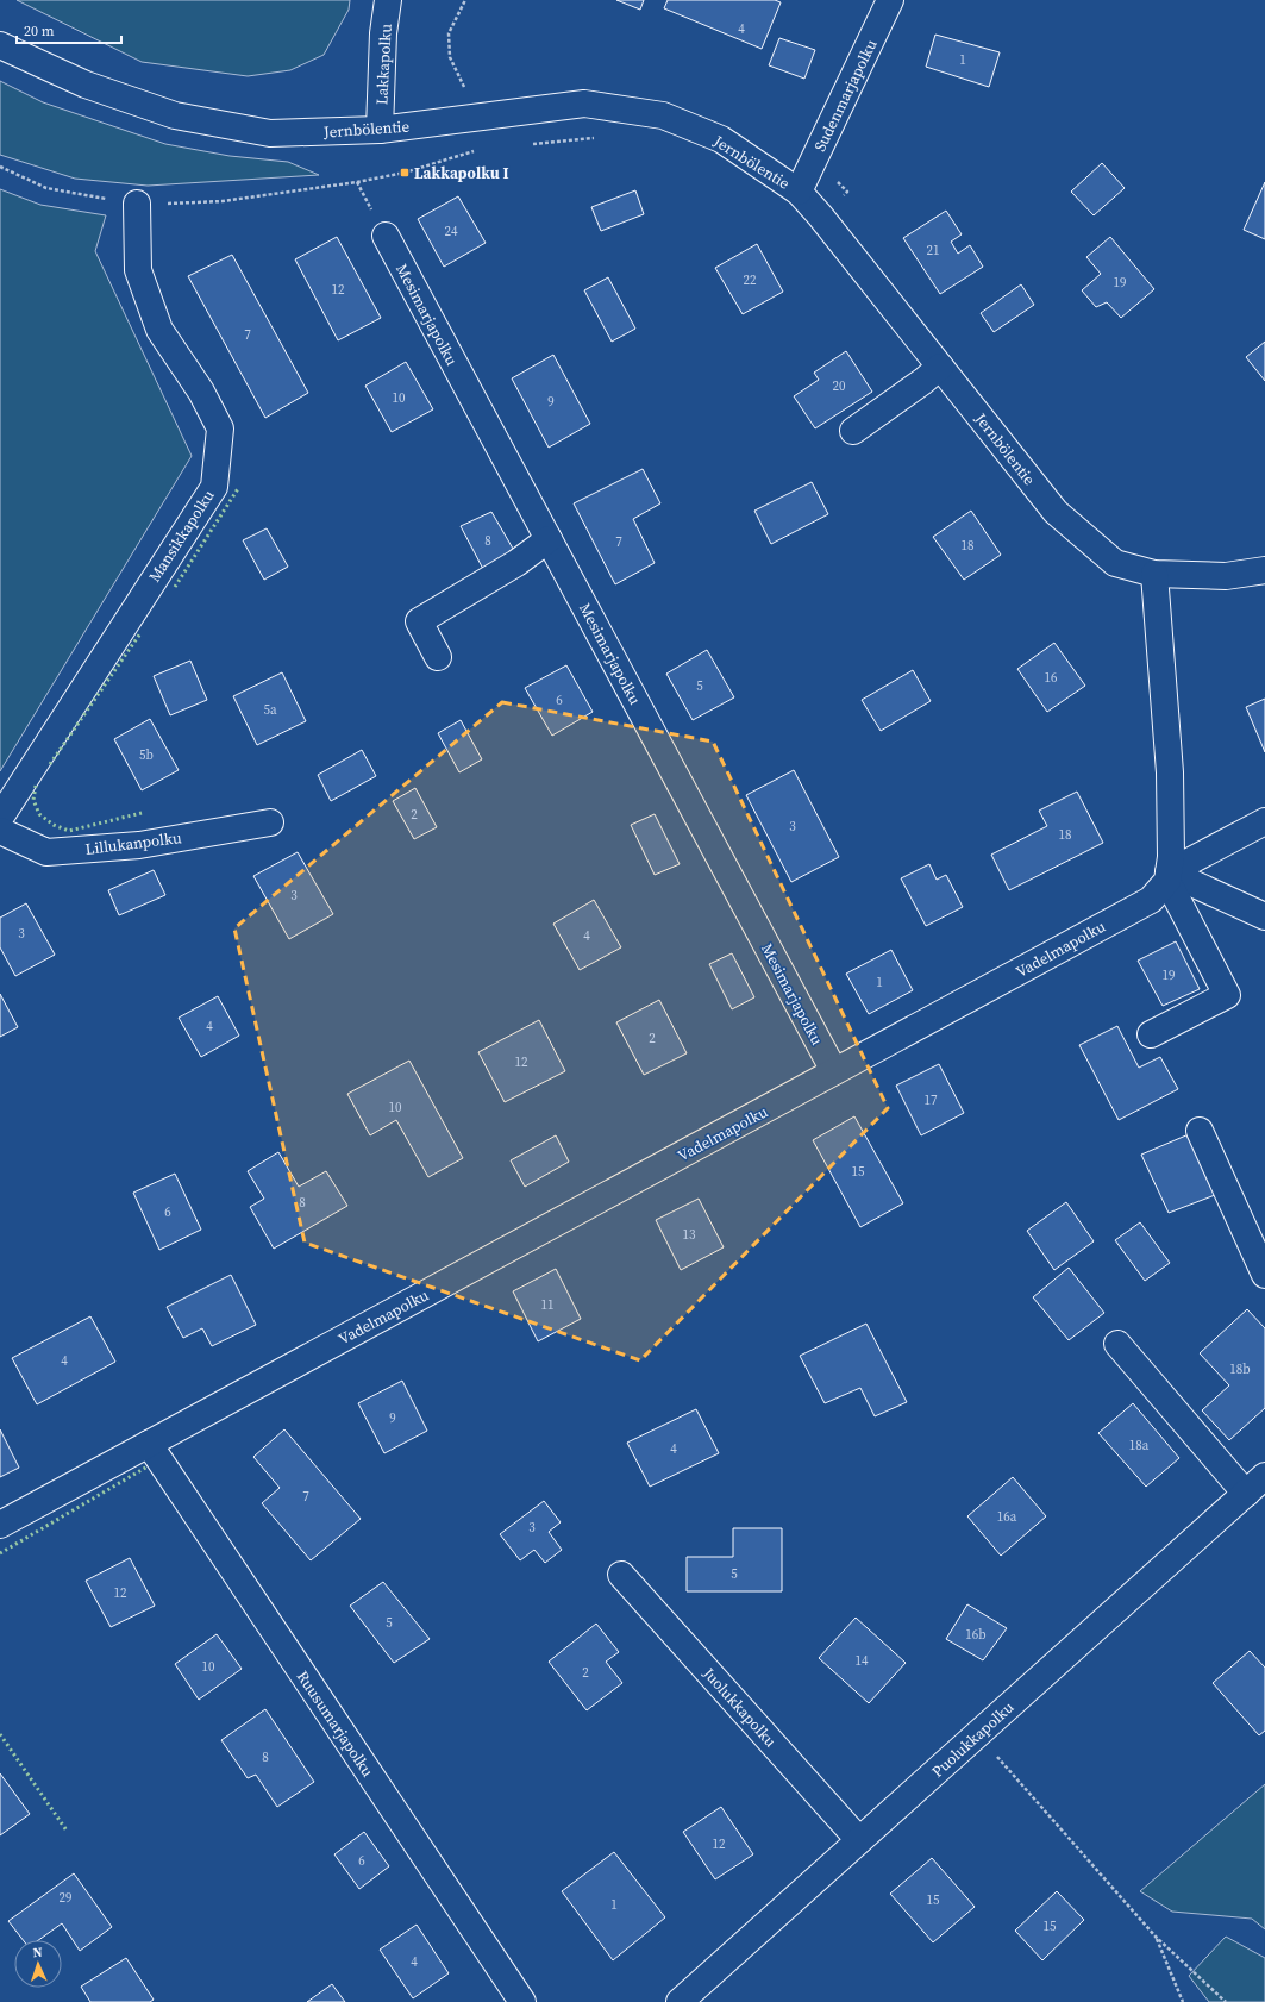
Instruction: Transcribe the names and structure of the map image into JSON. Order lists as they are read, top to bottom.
{
  "streets": {
    "street": [
      "Lakkapolku",
      "Sudenmarjapolku",
      "Jernbölentie",
      "Mesimarjapolku",
      "Mansikkapolku",
      "Lillukanpolku",
      "Vadelmapolku",
      "Juolukkapolku",
      "Ruusumarjapolku",
      "Puolukkapolku"
    ]
  },
  "crossings": [
    ["Lakkapolku", "Jernbölentie"],
    ["Sudenmarjapolku", "Jernbölentie"],
    ["Mesimarjapolku", "Vadelmapolku"],
    ["Vadelmapolku", "Ruusumarjapolku"],
    ["Juolukkapolku", "Puolukkapolku"]
  ],
  "places": {
    "transit": ["Lakkapolku I"]
  },
  "house_numbers": [
    "4",
    "1",
    "24",
    "21",
    "22",
    "19",
    "12",
    "7",
    "20",
    "10",
    "9",
    "8",
    "7",
    "18",
    "16",
    "5",
    "6",
    "5a",
    "5b",
    "2",
    "3",
    "18",
    "3",
    "3",
    "4",
    "19",
    "1",
    "4",
    "2",
    "12",
    "17",
    "10",
    "15",
    "8",
    "6",
    "13",
    "11",
    "4",
    "18b",
    "9",
    "18a",
    "4",
    "7",
    "16a",
    "3",
    "5",
    "12",
    "5",
    "16b",
    "14",
    "10",
    "2",
    "8",
    "12",
    "6",
    "29",
    "15",
    "1",
    "15",
    "4"
  ],
  "scale_bar": "20 m",
  "north": "top"
}
